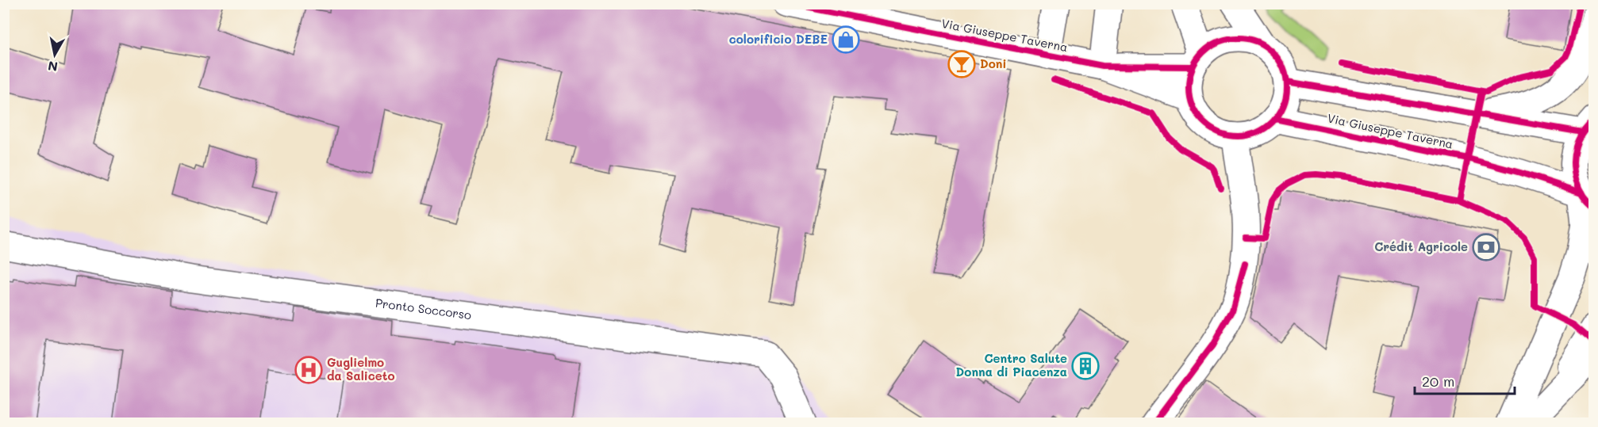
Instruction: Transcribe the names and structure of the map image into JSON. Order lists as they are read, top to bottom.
{
  "streets": {
    "street": ["Via Giuseppe Taverna", "Pronto Soccorso"]
  },
  "places": {
    "shop": ["colorificio DEBE"],
    "bar": ["Doni"],
    "bank": ["Crédit Agricole"],
    "building": ["Centro Salute Donna di Piacenza"],
    "hospital": ["Guglielmo da Saliceto"]
  },
  "scale_bar": "20 m",
  "north": "bottom"
}
